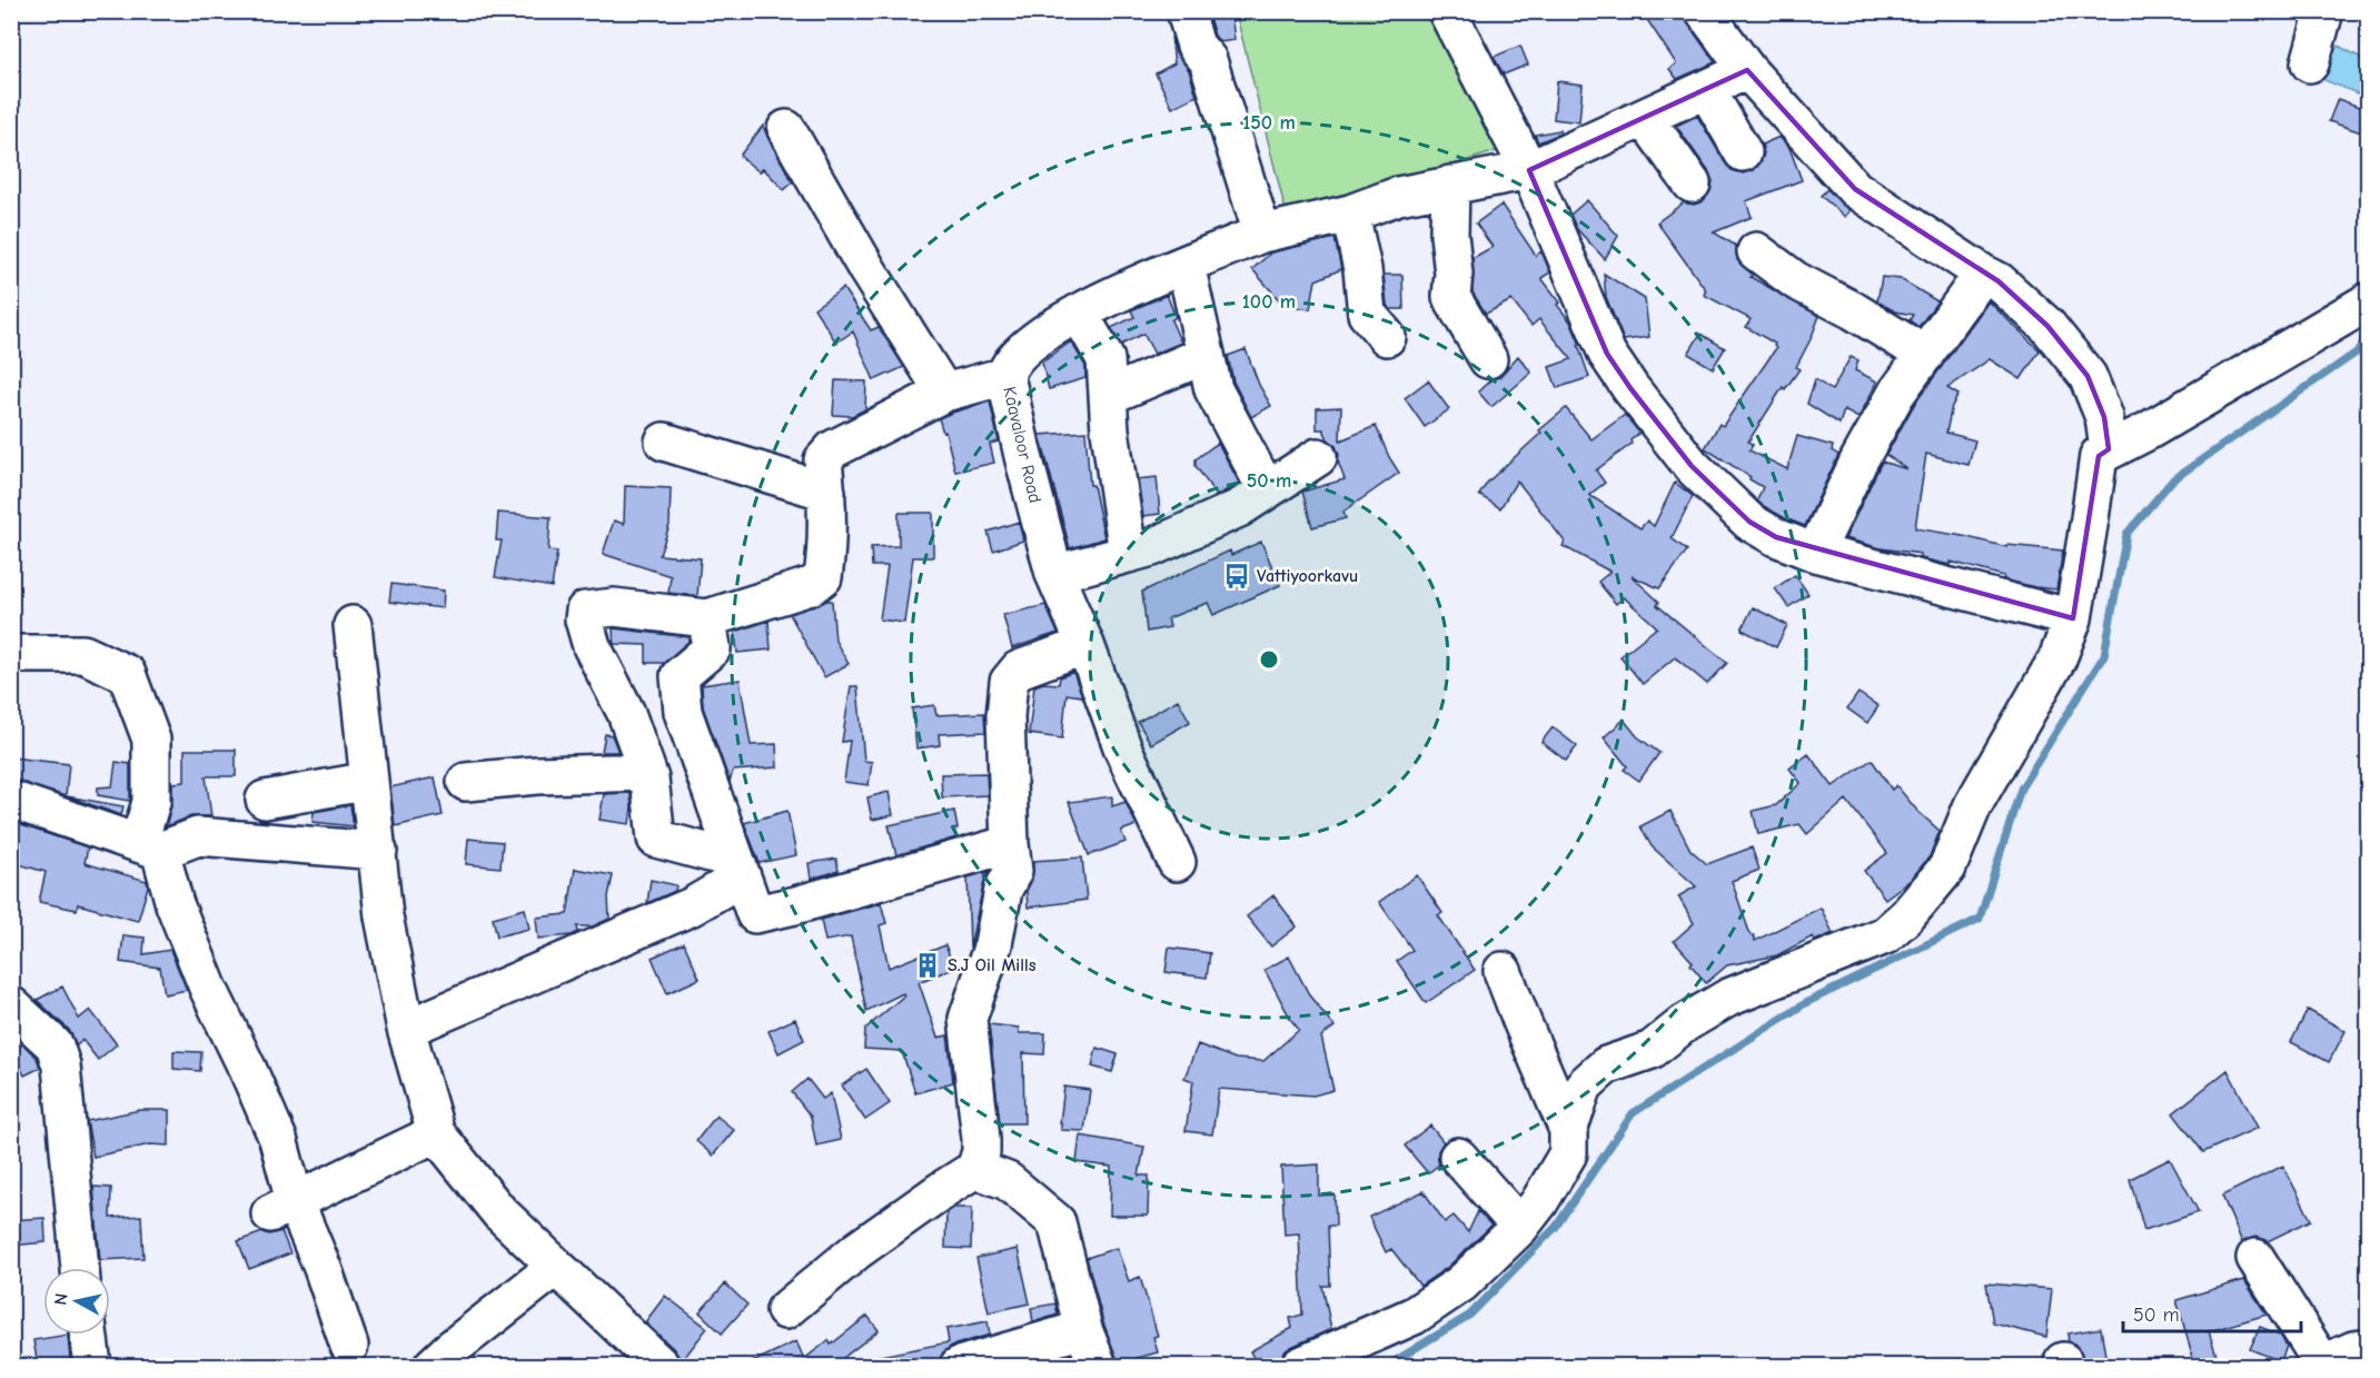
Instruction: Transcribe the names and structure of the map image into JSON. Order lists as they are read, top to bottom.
{
  "streets": {
    "street": ["Kaavaloor Road"]
  },
  "places": {
    "bus stop": ["Vattiyoorkavu"],
    "building": ["S.J Oil Mills"]
  },
  "scale_bar": "50 m",
  "north": "left",
  "rings": ["150 m", "100 m", "50 m"]
}
